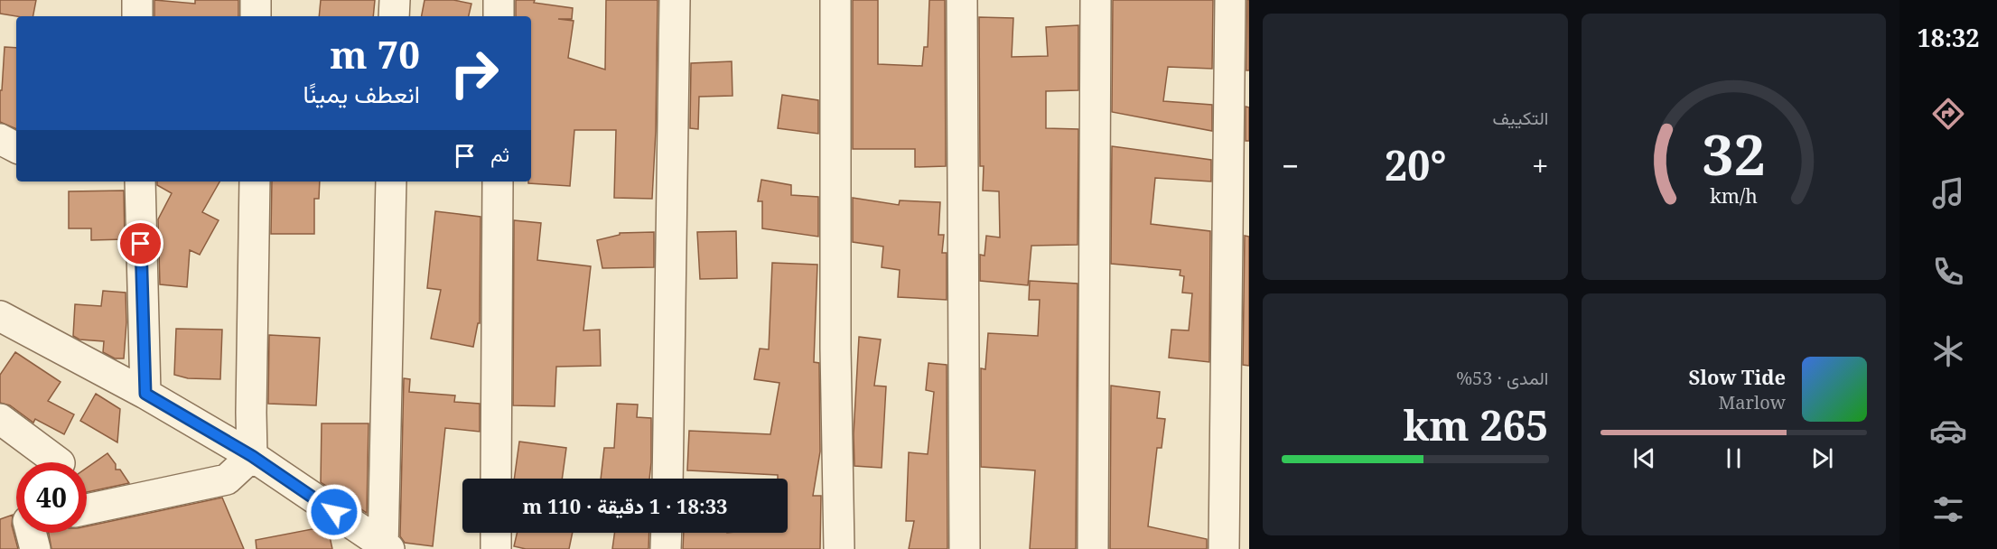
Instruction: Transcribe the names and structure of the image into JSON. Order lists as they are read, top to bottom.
{
  "page": {
    "tabs": "18:32",
    "tile": [
      "التكييف",
      ["المدى · 53%", "265 km"]
    ],
    "turn": ["70 m", "انعطف يمينًا"],
    "then": "ثم",
    "heat": ["−", "20°", "+"],
    "song": ["Slow Tide", "Marlow"],
    "limit": "40",
    "trip": "18:33 · 1 دقيقة · 110 m",
    "gauge": ["32", "km/h"]
  }
}
